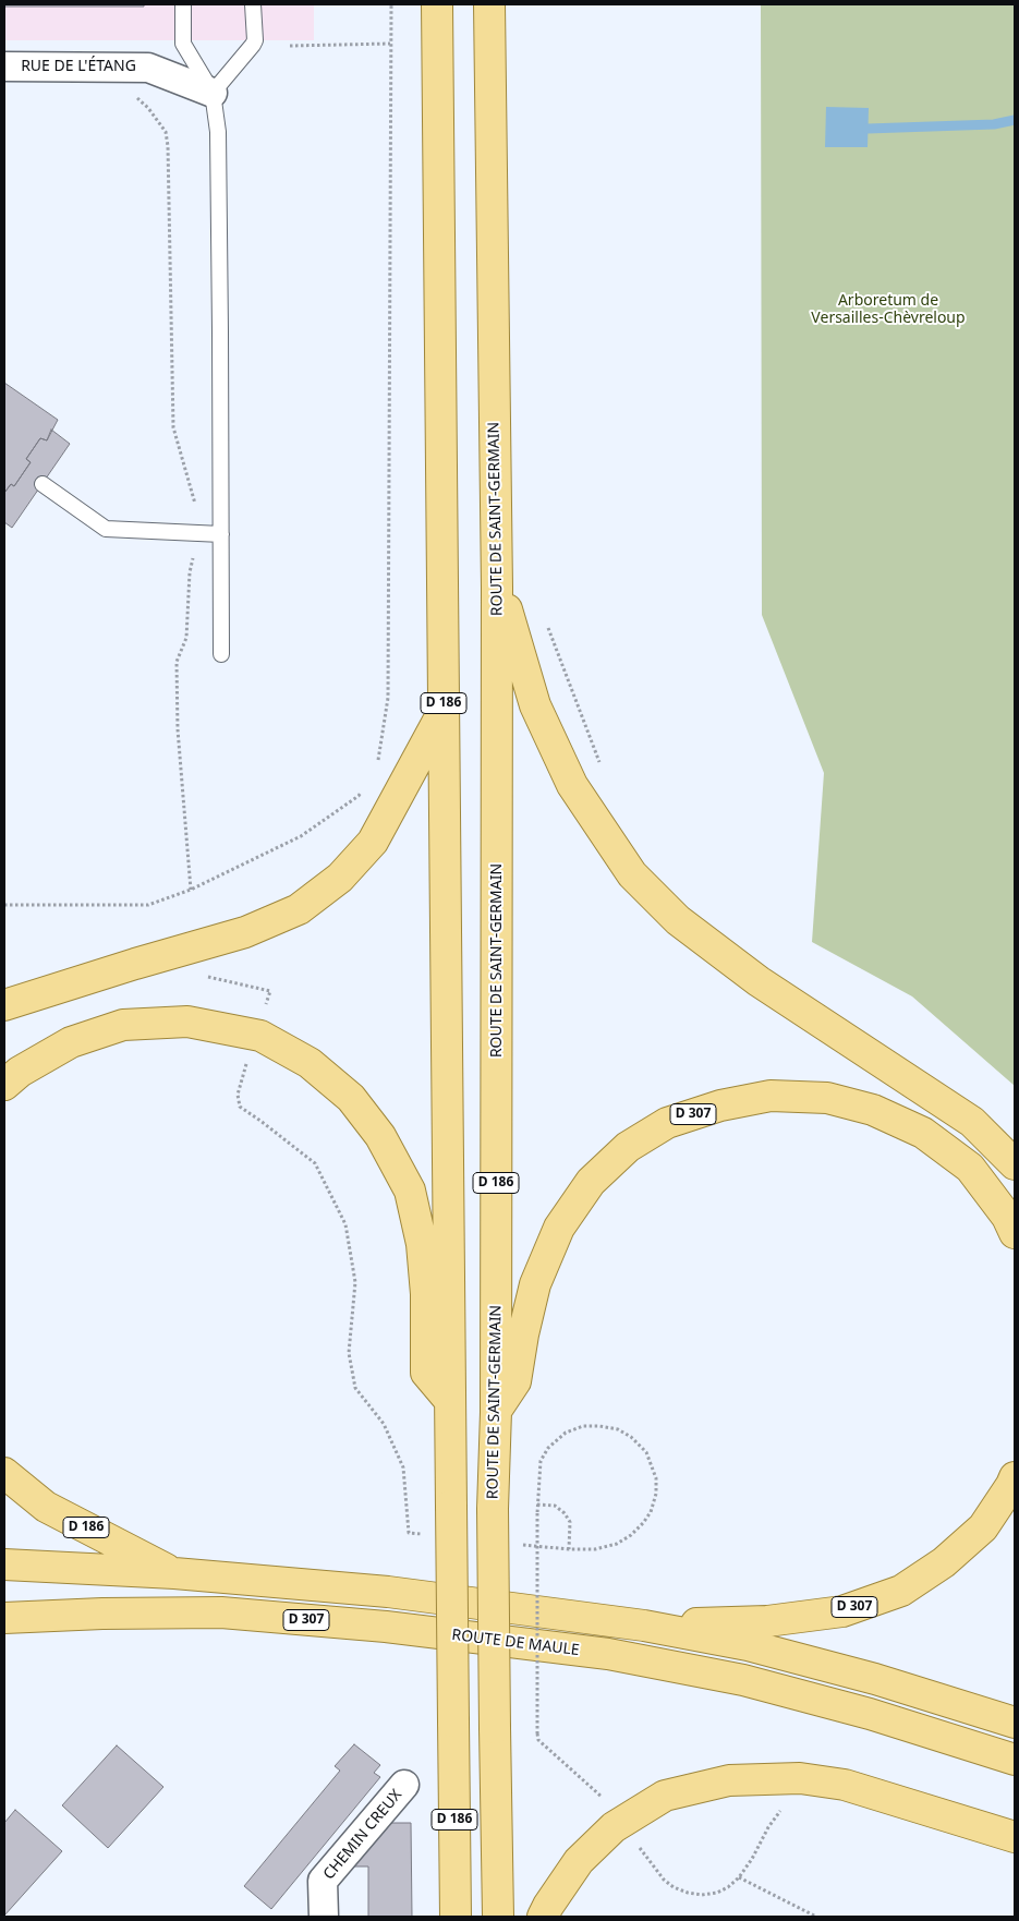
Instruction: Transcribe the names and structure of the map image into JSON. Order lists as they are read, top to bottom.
{
  "streets": {
    "main road": [
      "ROUTE DE SAINT-GERMAIN",
      "D 186",
      "D 307",
      "ROUTE DE MAULE"
    ],
    "street": ["RUE DE L'ÉTANG", "CHEMIN CREUX"]
  },
  "crossings": [
    ["ROUTE DE SAINT-GERMAIN", "D 186"],
    ["ROUTE DE SAINT-GERMAIN", "D 307"],
    ["D 186", "D 307"]
  ],
  "parks": ["Arboretum de Versailles-Chèvreloup"]
}
